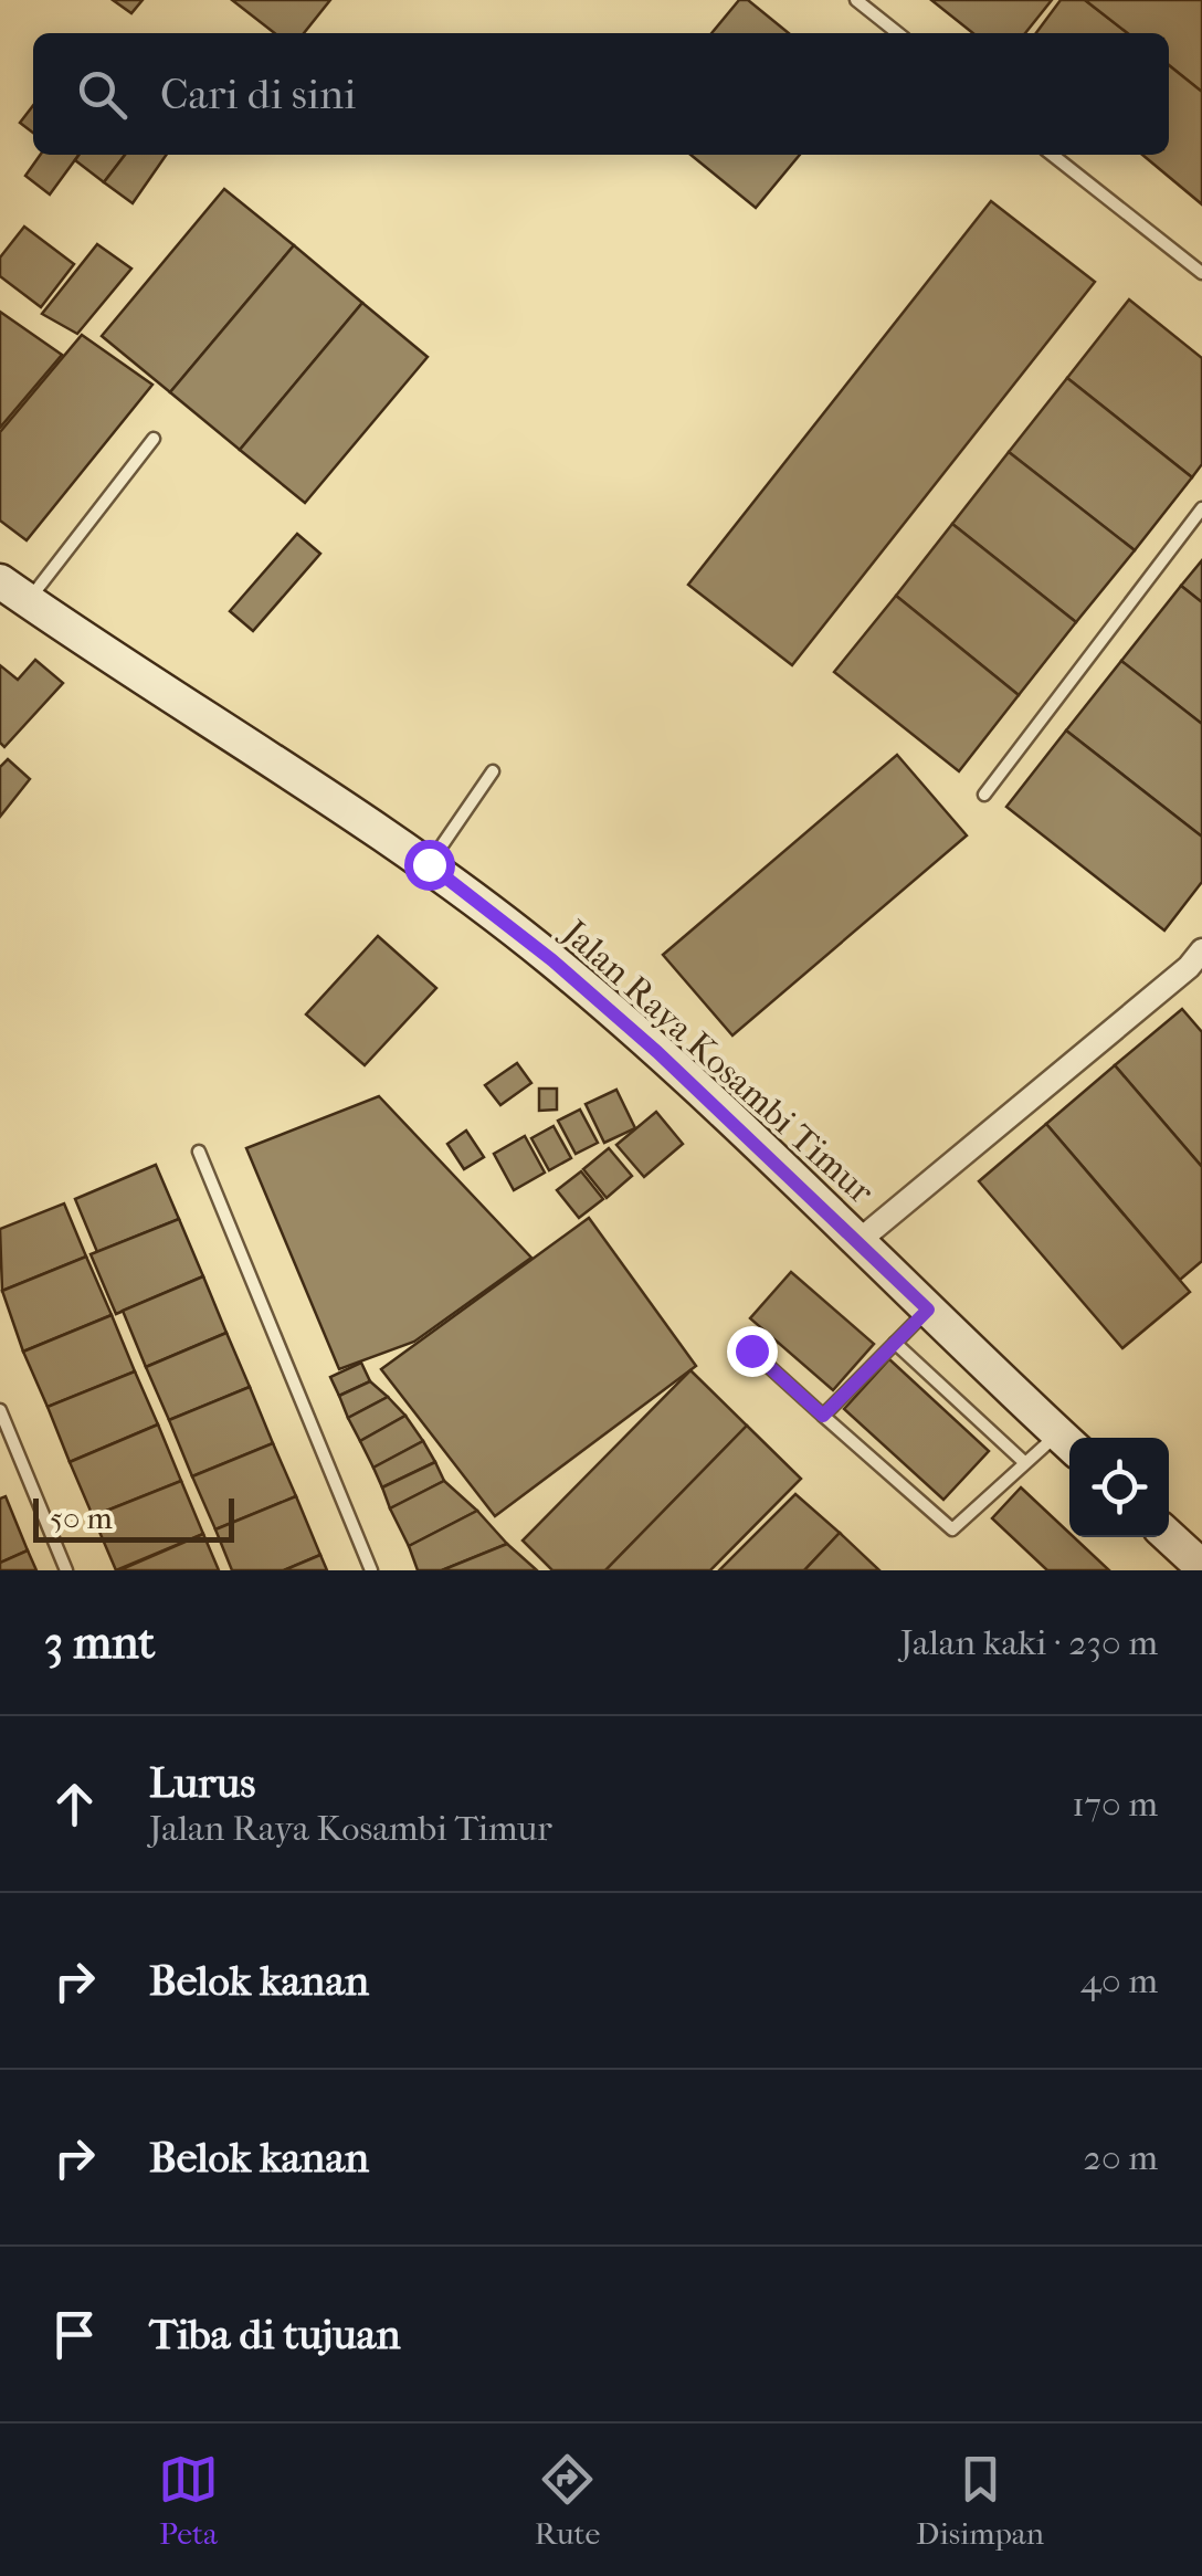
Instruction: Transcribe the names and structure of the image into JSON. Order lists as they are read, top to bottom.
{
  "streets": {
    "main road": ["Jalan Raya Kosambi Timur"]
  },
  "scale_bar": "50 m",
  "page": {
    "search": "Cari di sini",
    "scale": "50 m",
    "heading": ["3 mnt", "Jalan kaki · 230 m"],
    "list": [
      ["Lurus", "Jalan Raya Kosambi Timur", "170 m"],
      ["Belok kanan", "40 m"],
      ["Belok kanan", "20 m"],
      "Tiba di tujuan"
    ],
    "nav": ["Peta", "Rute", "Disimpan"]
  }
}
